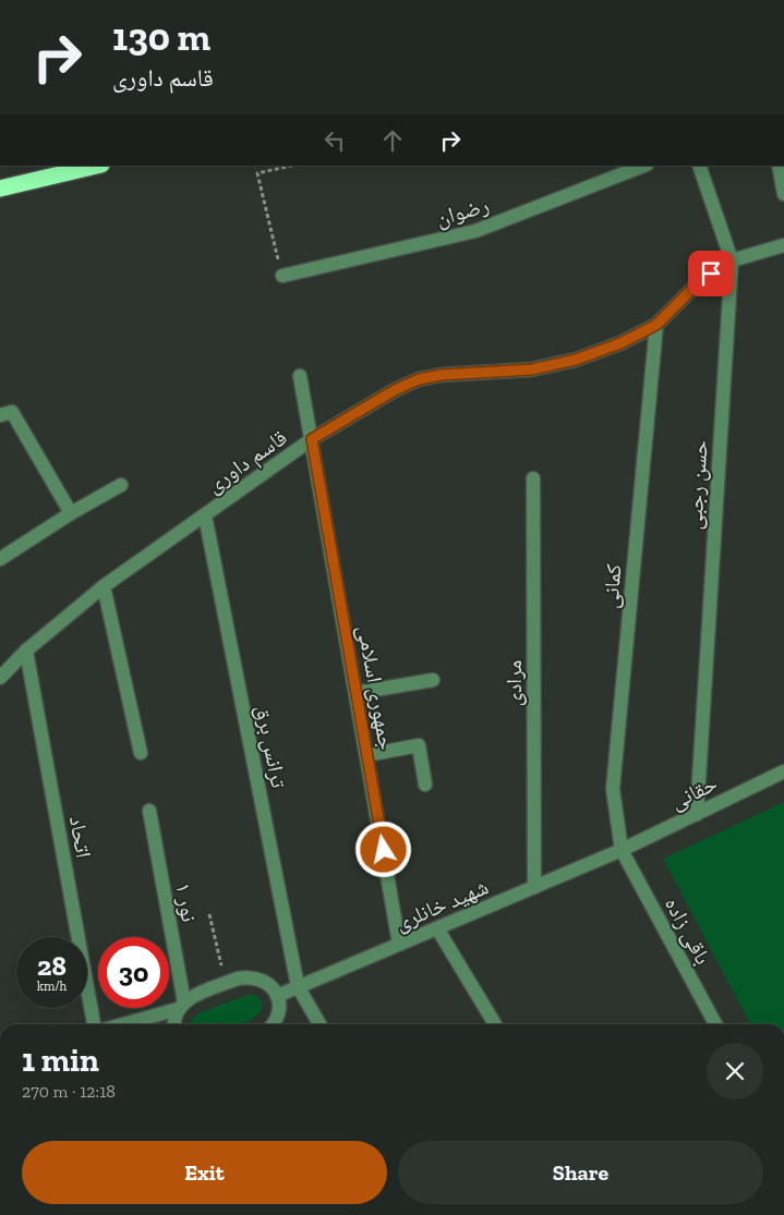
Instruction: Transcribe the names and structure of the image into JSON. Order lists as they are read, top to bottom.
{
  "streets": {
    "street": [
      "رضوان",
      "قاسم داوری",
      "حسن رجبی",
      "کمانی",
      "مرادی",
      "جمهوری اسلامی",
      "ترانس برق",
      "حقانی",
      "اتحاد",
      "نور ۱",
      "شهید خانلری",
      "باقی زاده"
    ]
  },
  "crossings": [
    ["قاسم داوری", "حسن رجبی"],
    ["قاسم داوری", "کمانی"],
    ["قاسم داوری", "جمهوری اسلامی"],
    ["قاسم داوری", "ترانس برق"],
    ["قاسم داوری", "اتحاد"],
    ["حسن رجبی", "حقانی"],
    ["کمانی", "حقانی"],
    ["کمانی", "شهید خانلری"],
    ["کمانی", "باقی زاده"],
    ["مرادی", "شهید خانلری"],
    ["جمهوری اسلامی", "شهید خانلری"],
    ["ترانس برق", "شهید خانلری"],
    ["حقانی", "شهید خانلری"],
    ["حقانی", "باقی زاده"],
    ["شهید خانلری", "باقی زاده"]
  ],
  "page": {
    "turn": ["130 m", "قاسم داوری"],
    "speed": "28 km/h",
    "limit": "30",
    "heading": ["1 min", "270 m · 12:18"],
    "buttons": ["Exit", "Share"]
  }
}
